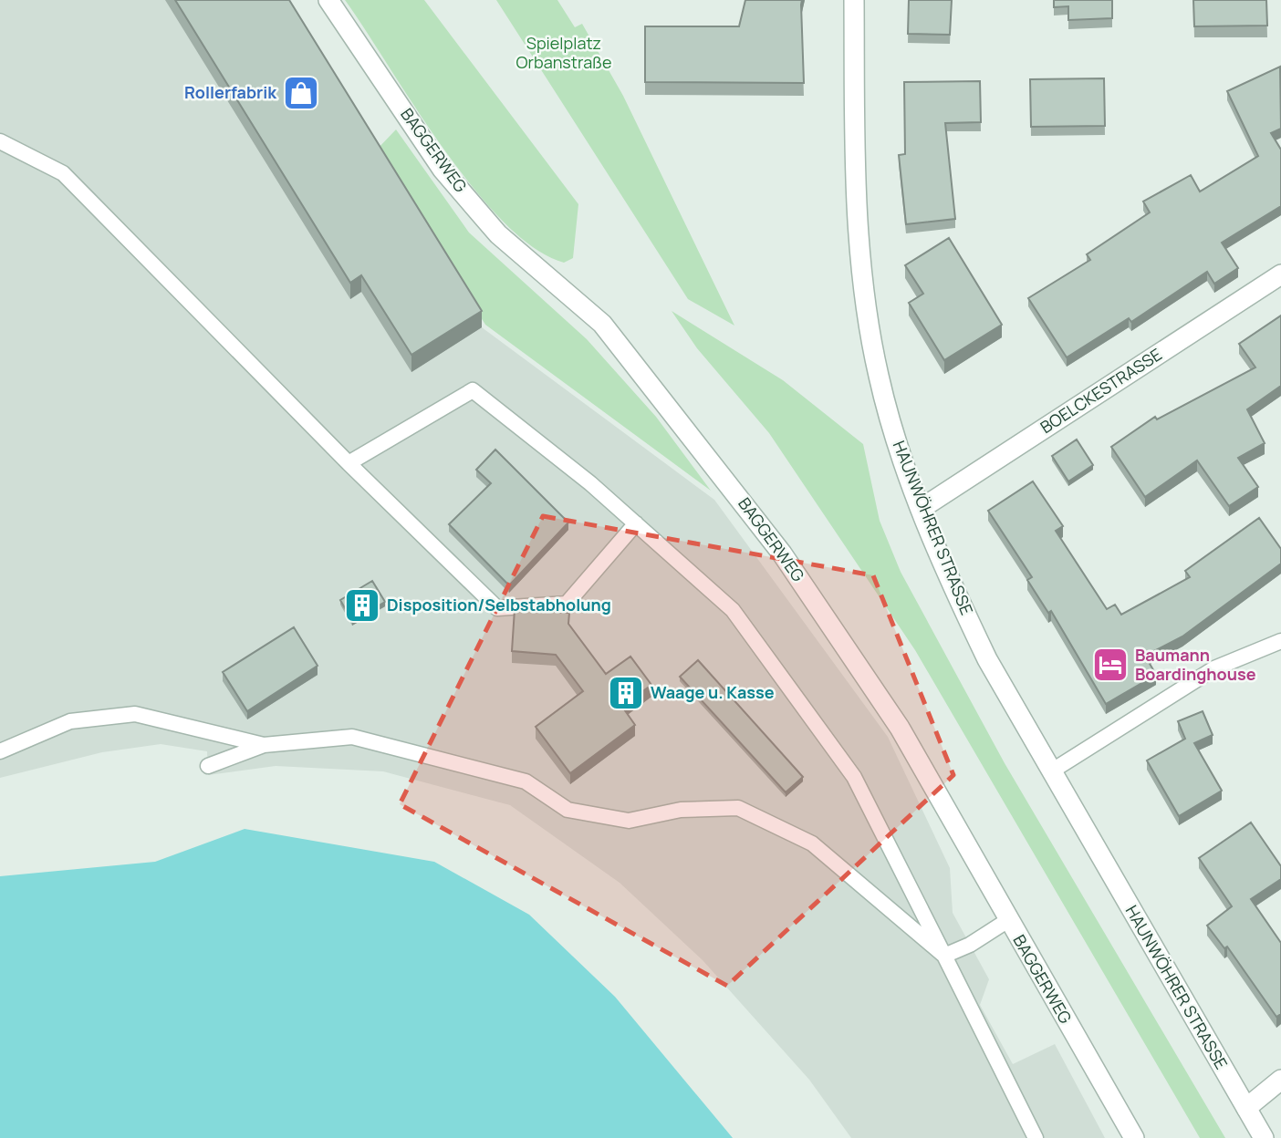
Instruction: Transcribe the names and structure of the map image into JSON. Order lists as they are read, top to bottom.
{
  "streets": {
    "street": ["BAGGERWEG", "BOELCKESTRASSE", "HAUNWÖHRER STRASSE"]
  },
  "crossings": [
    ["BOELCKESTRASSE", "HAUNWÖHRER STRASSE"]
  ],
  "parks": ["Spielplatz Orbanstraße"],
  "places": {
    "shop": ["Rollerfabrik"],
    "building": ["Disposition/Selbstabholung", "Waage u. Kasse"],
    "hotel": ["Baumann Boardinghouse"]
  }
}
